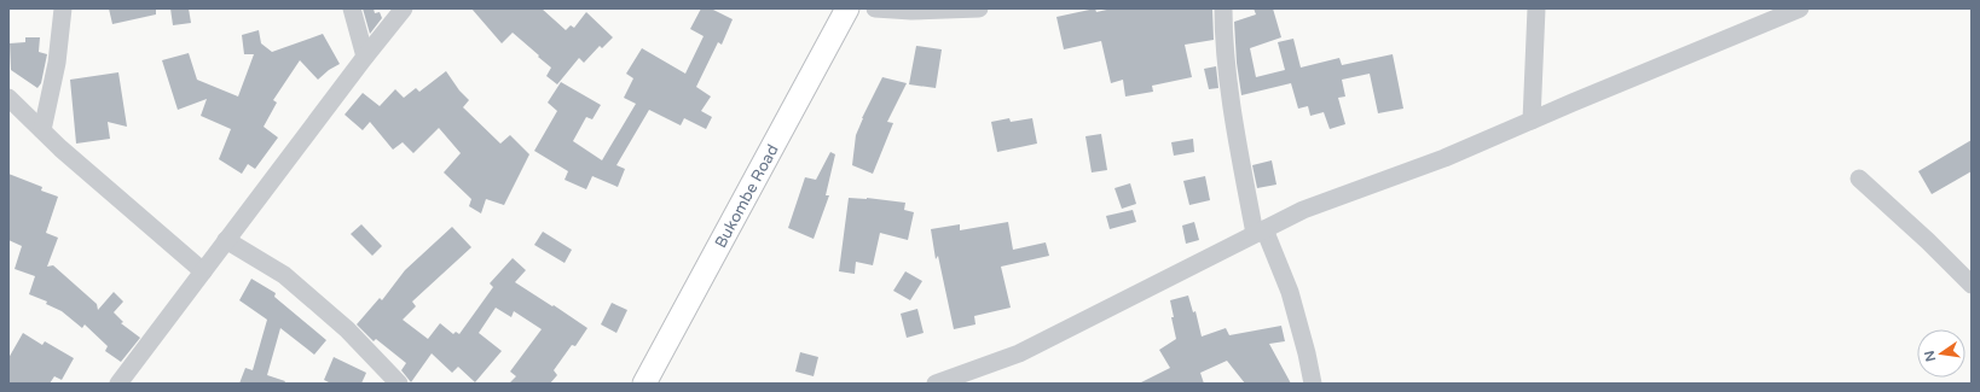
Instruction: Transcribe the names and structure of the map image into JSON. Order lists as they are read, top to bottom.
{
  "streets": {
    "main road": ["Bukombe Road"]
  },
  "north": "left"
}
